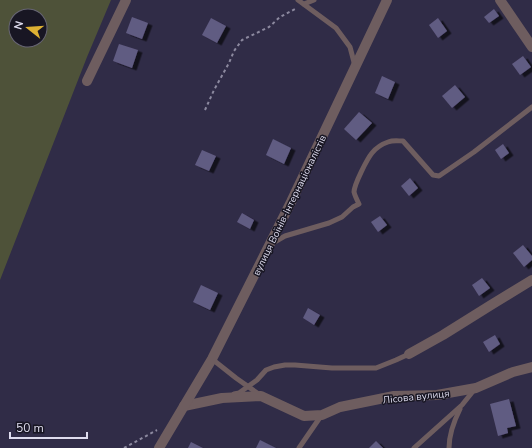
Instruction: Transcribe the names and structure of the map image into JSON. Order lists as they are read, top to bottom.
{
  "streets": {
    "street": ["вулиця Воїнів-Інтернаціоналістів", "Лісова вулиця"]
  },
  "crossings": [
    ["вулиця Воїнів-Інтернаціоналістів", "Лісова вулиця"]
  ],
  "scale_bar": "50 m",
  "north": "left"
}
